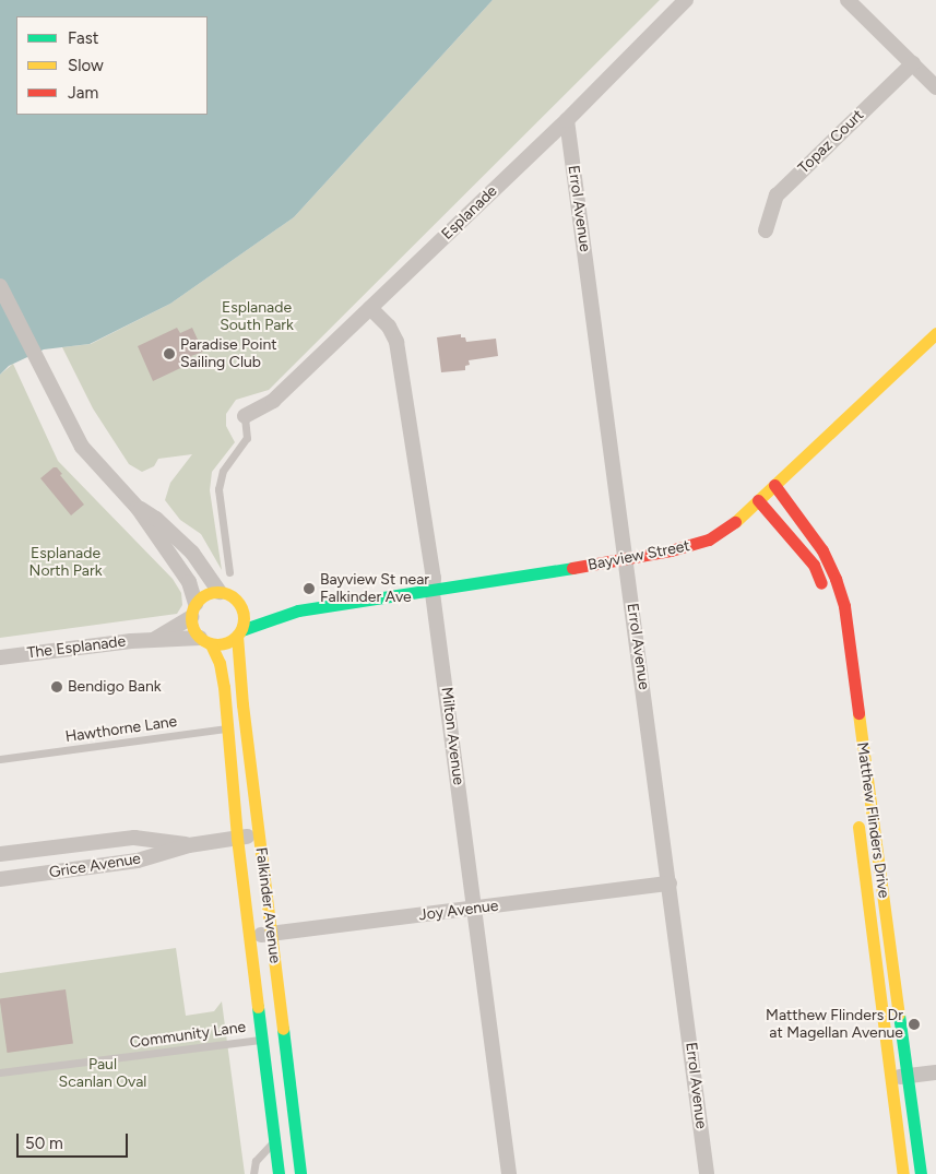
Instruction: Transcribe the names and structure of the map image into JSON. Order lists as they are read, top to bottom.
{
  "streets": {
    "street": [
      "Topaz Court",
      "Errol Avenue",
      "Esplanade",
      "Bayview Street",
      "The Esplanade",
      "Milton Avenue",
      "Matthew Flinders Drive",
      "Grice Avenue",
      "Falkinder Avenue",
      "Joy Avenue"
    ],
    "lane": ["Hawthorne Lane", "Community Lane"]
  },
  "crossings": [
    ["Errol Avenue", "Esplanade"],
    ["Errol Avenue", "Bayview Street"],
    ["Errol Avenue", "Joy Avenue"],
    ["Esplanade", "Milton Avenue"],
    ["Bayview Street", "The Esplanade"],
    ["Bayview Street", "Milton Avenue"],
    ["Bayview Street", "Matthew Flinders Drive"],
    ["Bayview Street", "Falkinder Avenue"],
    ["The Esplanade", "Falkinder Avenue"],
    ["Hawthorne Lane", "Falkinder Avenue"],
    ["Milton Avenue", "Joy Avenue"],
    ["Grice Avenue", "Falkinder Avenue"],
    ["Falkinder Avenue", "Joy Avenue"],
    ["Falkinder Avenue", "Community Lane"]
  ],
  "parks": ["Esplanade South Park", "Esplanade North Park", "Paul Scanlan Oval"],
  "places": [
    "Paradise Point Sailing Club",
    "Bayview St near Falkinder Ave",
    "Bendigo Bank",
    "Matthew Flinders Dr at Magellan Avenue"
  ],
  "legend": ["Fast", "Slow", "Jam"],
  "scale_bar": "50 m"
}
